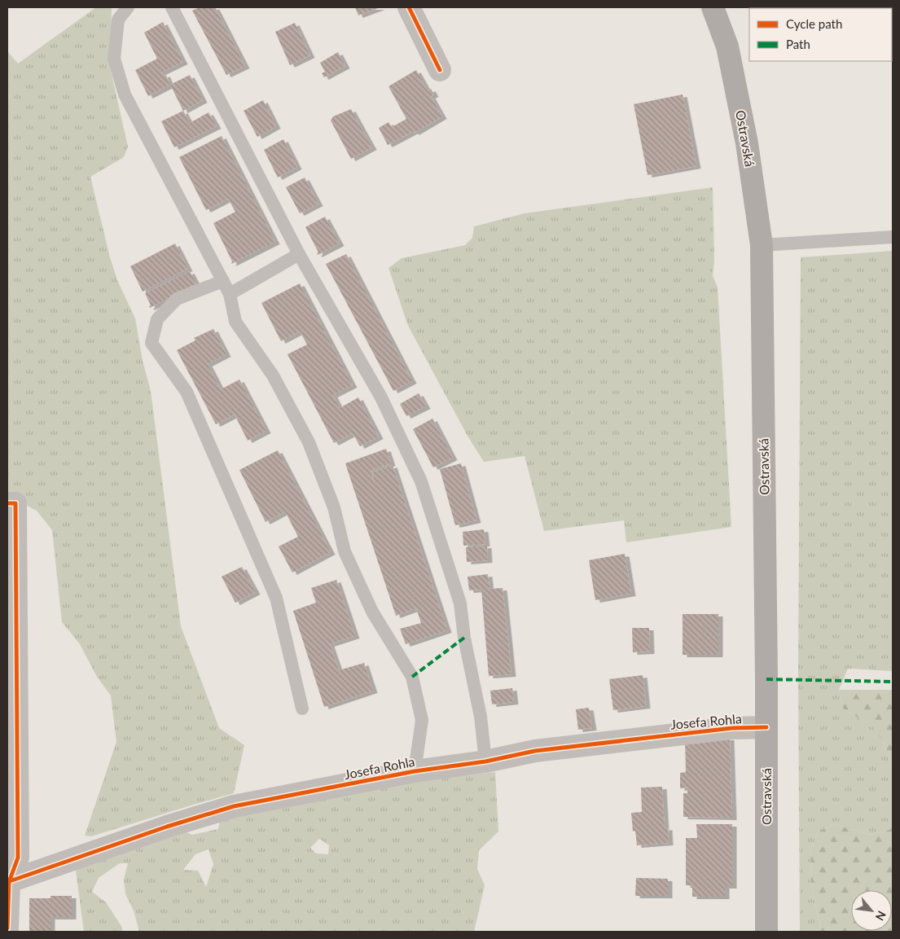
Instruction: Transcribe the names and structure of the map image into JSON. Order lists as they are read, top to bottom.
{
  "streets": {
    "main road": ["Ostravská"],
    "street": ["Josefa Rohla"]
  },
  "crossings": [
    ["Ostravská", "Josefa Rohla"]
  ],
  "legend": ["Cycle path", "Path"],
  "north": "bottom right"
}
